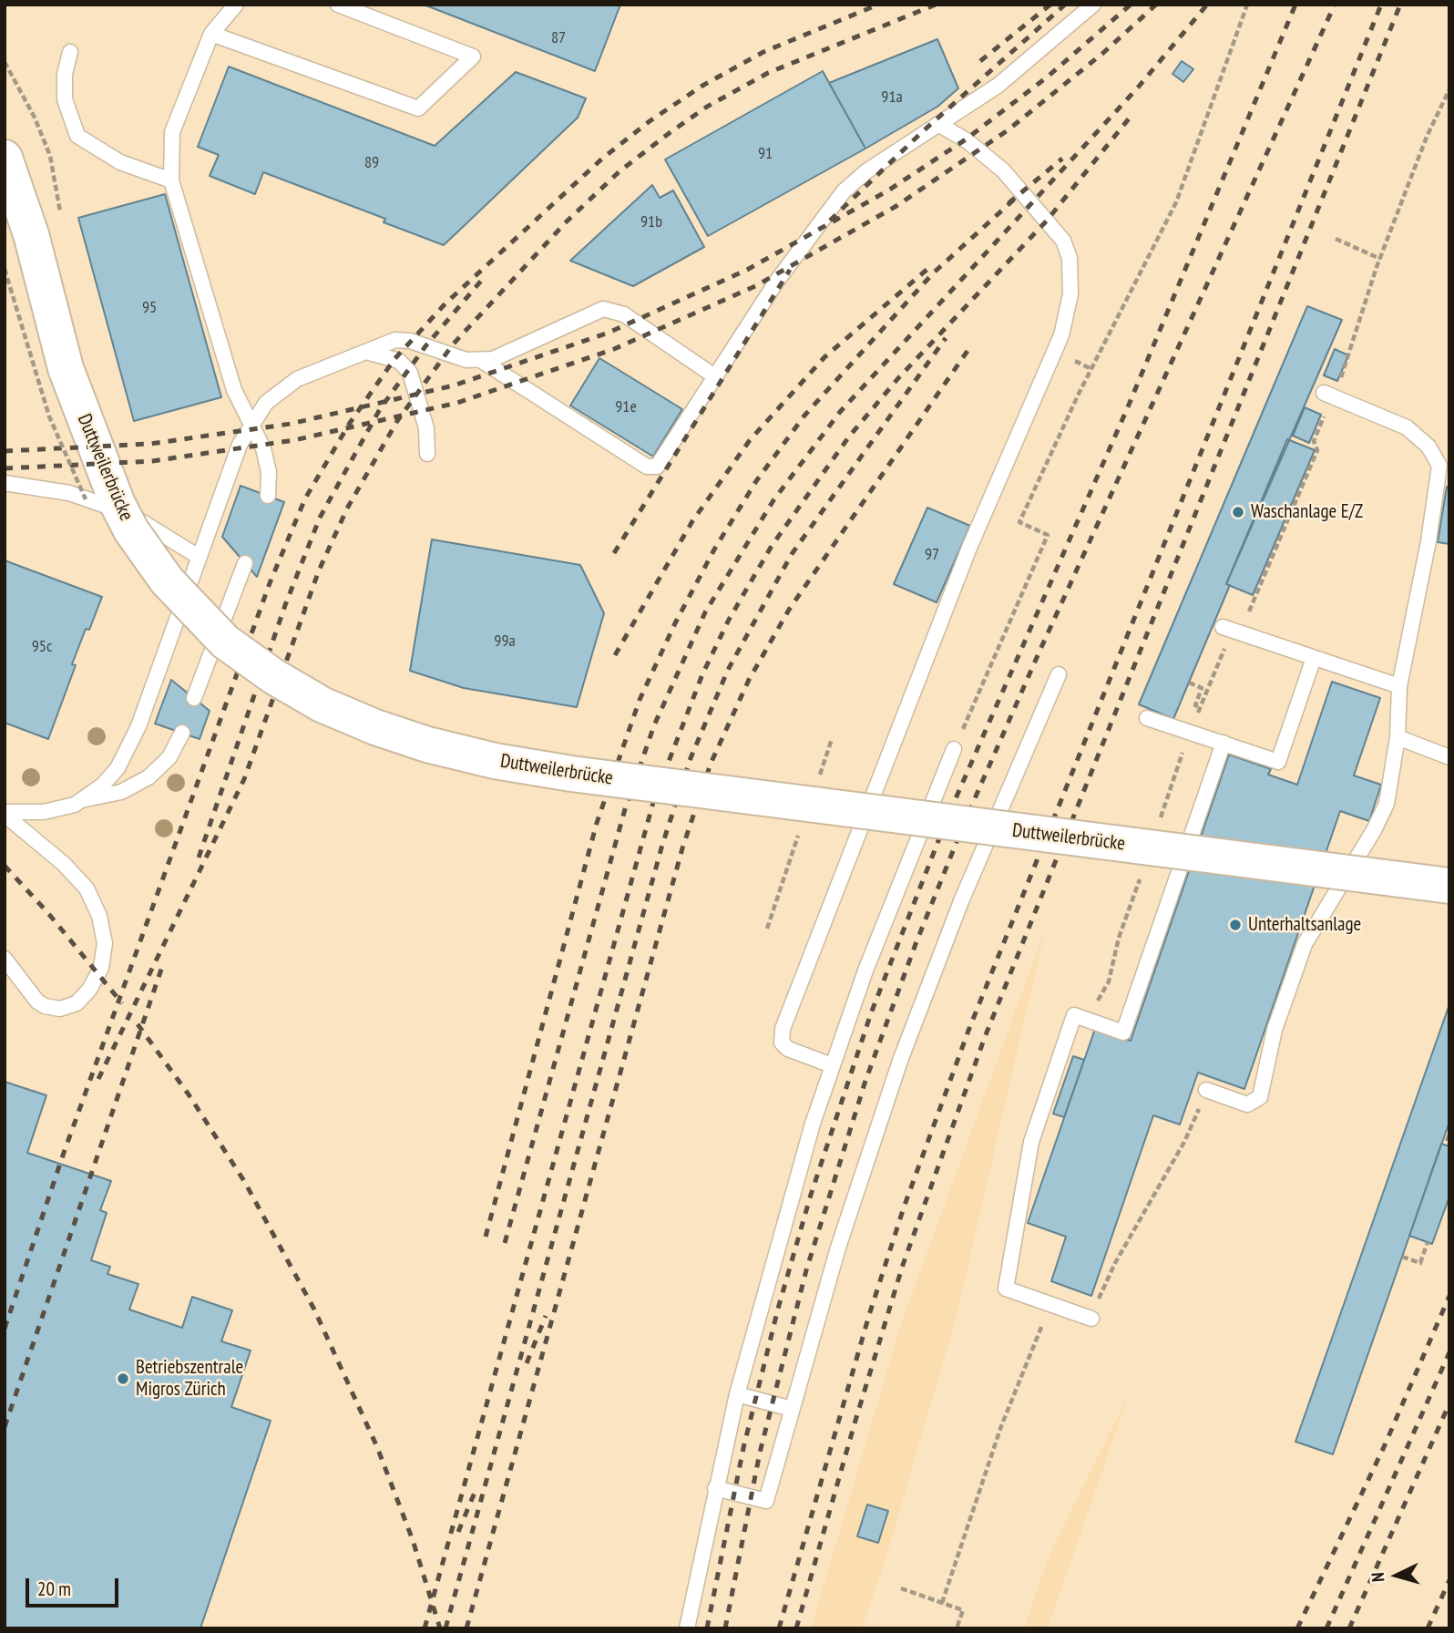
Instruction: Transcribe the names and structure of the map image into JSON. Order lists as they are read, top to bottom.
{
  "streets": {
    "street": ["Duttweilerbrücke"]
  },
  "places": ["Waschanlage E/Z", "Unterhaltsanlage", "Betriebszentrale Migros Zürich"],
  "house_numbers": [
    "87",
    "91a",
    "91",
    "89",
    "91b",
    "95",
    "91e",
    "97",
    "99a",
    "95c"
  ],
  "scale_bar": "20 m",
  "north": "left"
}
